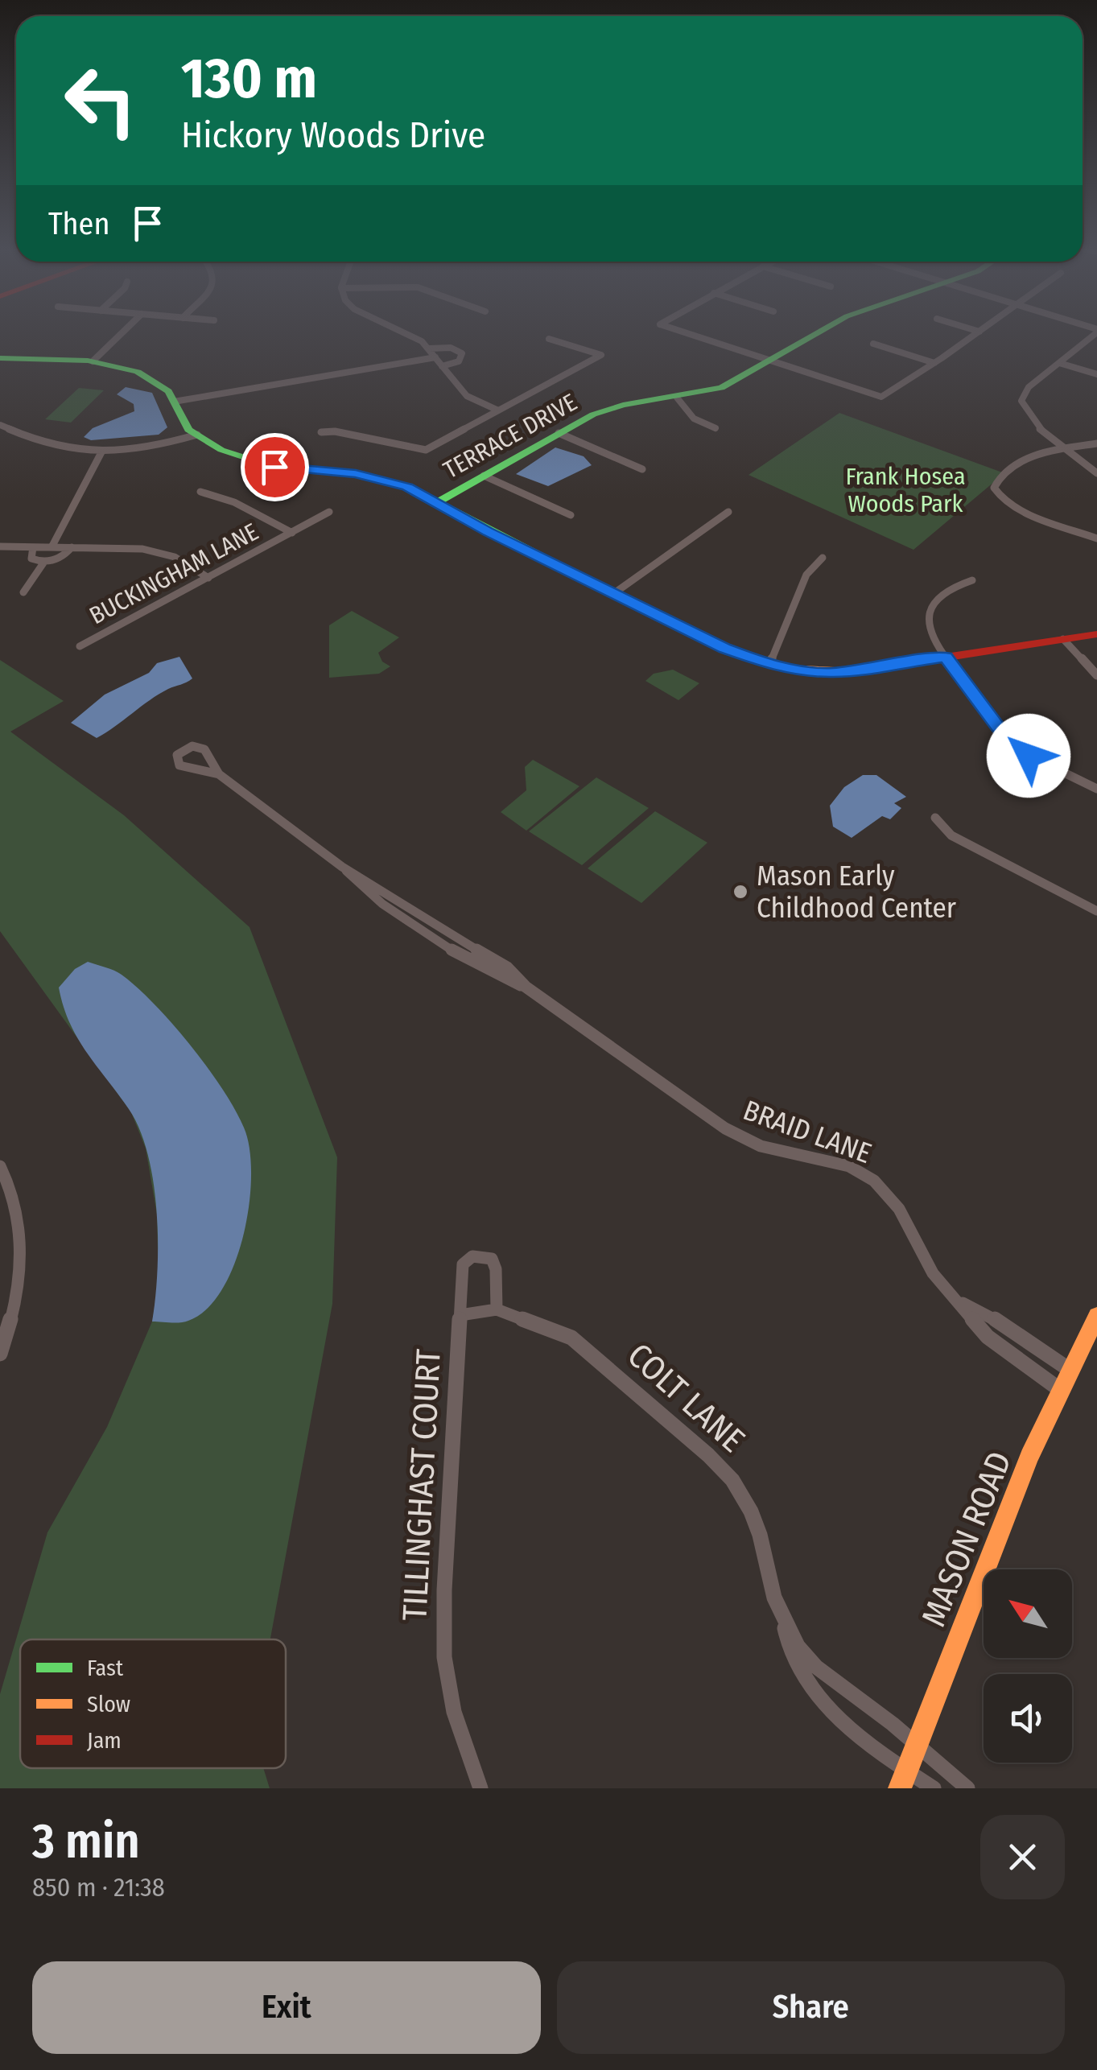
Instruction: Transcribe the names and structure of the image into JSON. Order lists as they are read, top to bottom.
{
  "streets": {
    "street": [
      "TERRACE DRIVE",
      "BUCKINGHAM LANE",
      "BRAID LANE",
      "COLT LANE",
      "TILLINGHAST COURT",
      "MASON ROAD"
    ]
  },
  "crossings": [
    ["BRAID LANE", "MASON ROAD"],
    ["COLT LANE", "TILLINGHAST COURT"],
    ["COLT LANE", "MASON ROAD"]
  ],
  "parks": ["Frank Hosea Woods Park"],
  "places": ["Mason Early Childhood Center"],
  "legend": ["Fast", "Slow", "Jam"],
  "north": "top left",
  "page": {
    "turn": ["130 m", "Hickory Woods Drive"],
    "then": "Then",
    "heading": ["3 min", "850 m · 21:38"],
    "buttons": ["Exit", "Share"]
  }
}
